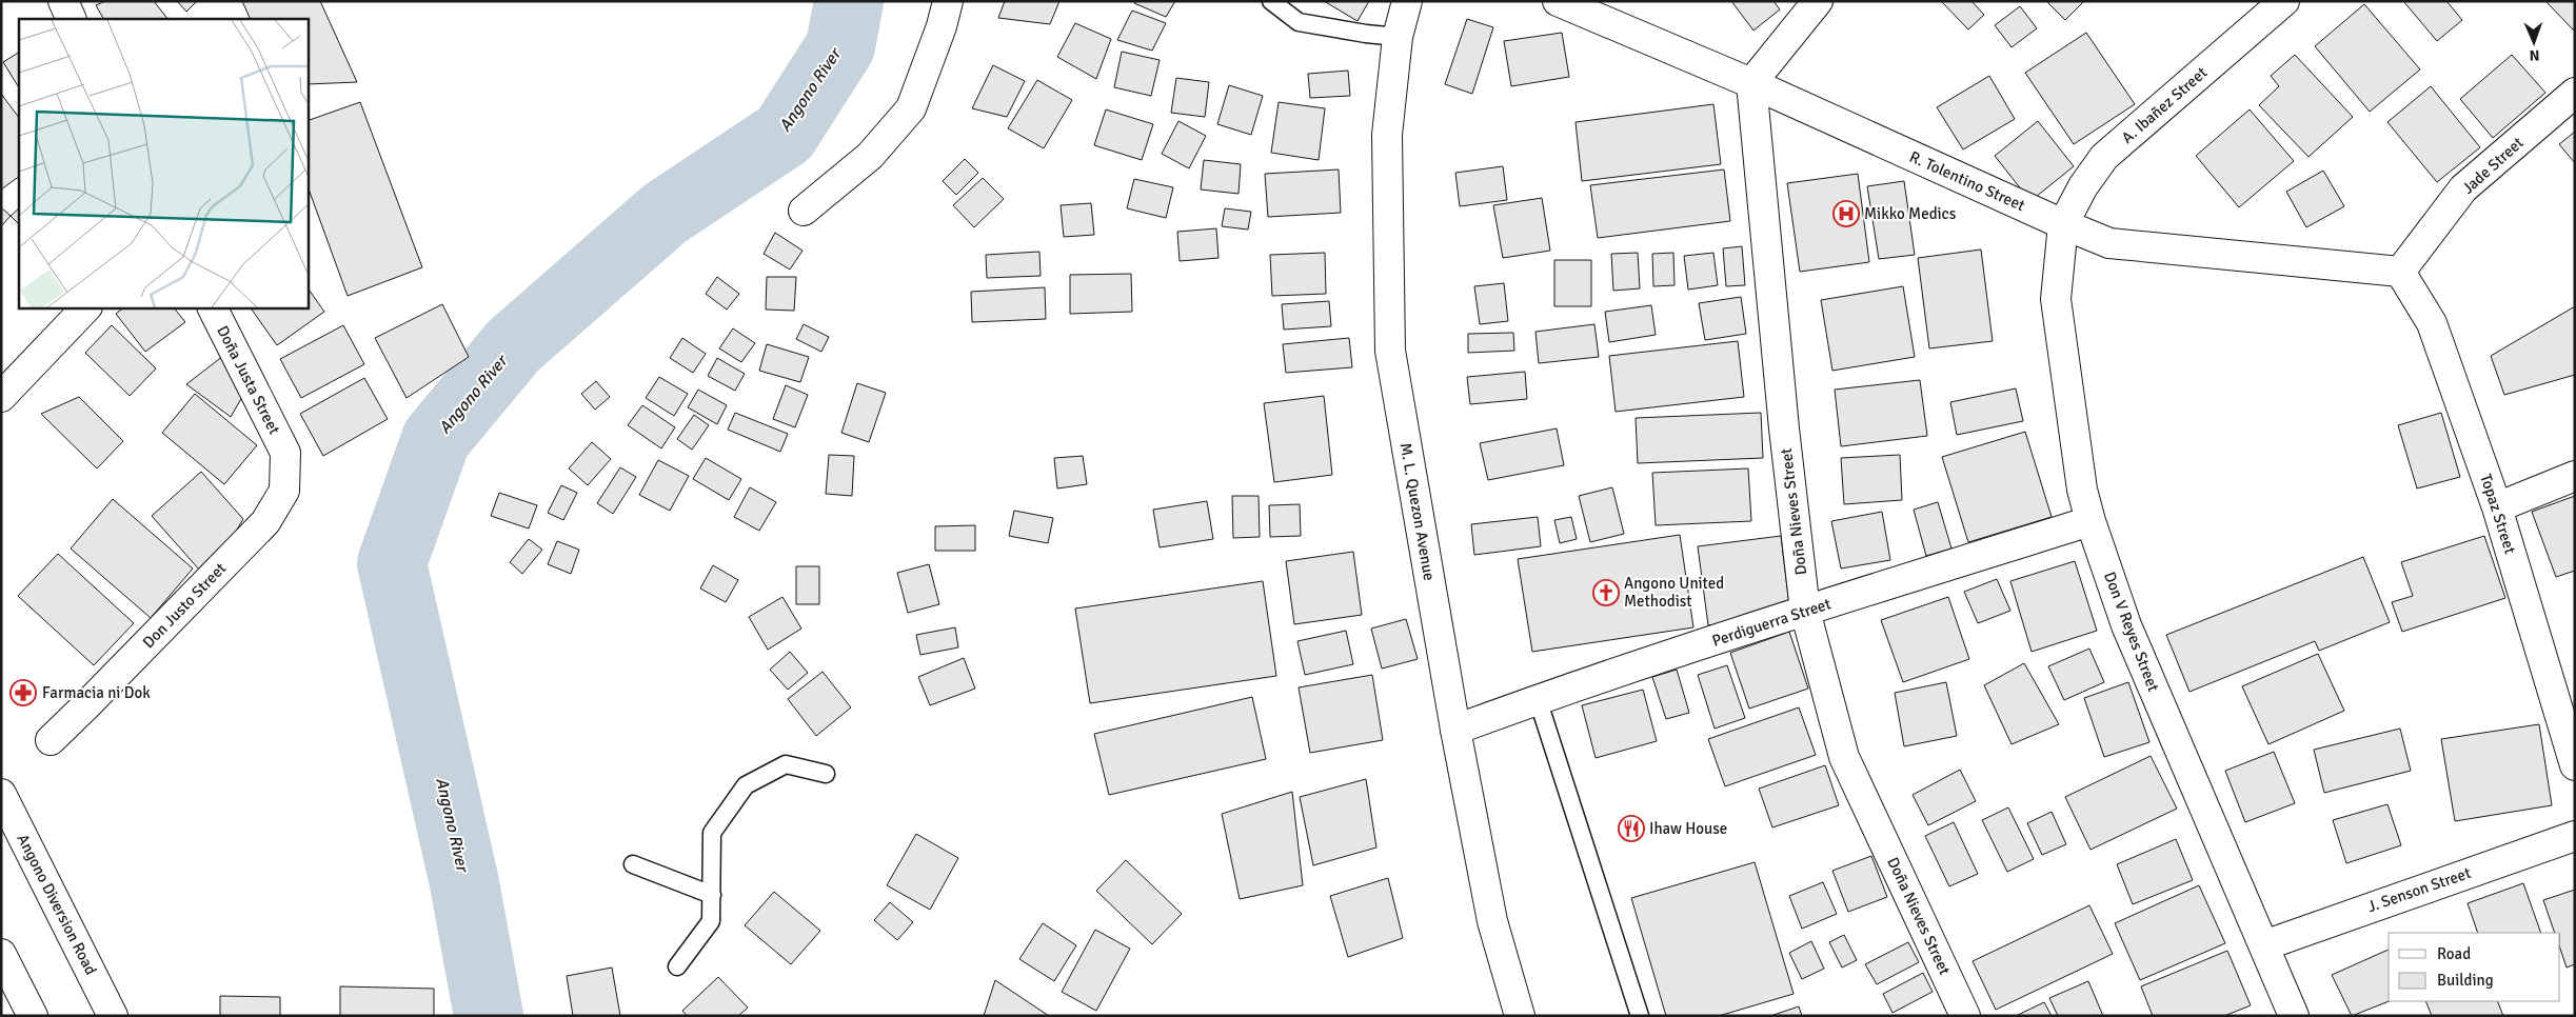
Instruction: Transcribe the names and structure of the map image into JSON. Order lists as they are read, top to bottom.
{
  "streets": {
    "street": [
      "A. Ibañez Street",
      "Jade Street",
      "R. Tolentino Street",
      "Doña Justa Street",
      "M. L. Quezon Avenue",
      "Doña Nieves Street",
      "Topaz Street",
      "Don Justo Street",
      "Perdiguerra Street",
      "Don V Reyes Street",
      "J. Senson Street",
      "Angono Diversion Road"
    ]
  },
  "crossings": [
    ["A. Ibañez Street", "R. Tolentino Street"],
    ["A. Ibañez Street", "Don V Reyes Street"],
    ["Jade Street", "R. Tolentino Street"],
    ["Jade Street", "Topaz Street"],
    ["R. Tolentino Street", "Doña Nieves Street"],
    ["R. Tolentino Street", "Topaz Street"],
    ["R. Tolentino Street", "Don V Reyes Street"],
    ["Doña Justa Street", "Don Justo Street"],
    ["M. L. Quezon Avenue", "Perdiguerra Street"],
    ["Doña Nieves Street", "Perdiguerra Street"],
    ["Perdiguerra Street", "Don V Reyes Street"],
    ["Don V Reyes Street", "J. Senson Street"]
  ],
  "water": ["Angono River"],
  "places": {
    "hospital": ["Mikko Medics"],
    "church": ["Angono United Methodist"],
    "pharmacy": ["Farmacia ni Dok"],
    "restaurant": ["Ihaw House"]
  },
  "legend": ["Road", "Building"],
  "north": "bottom"
}
